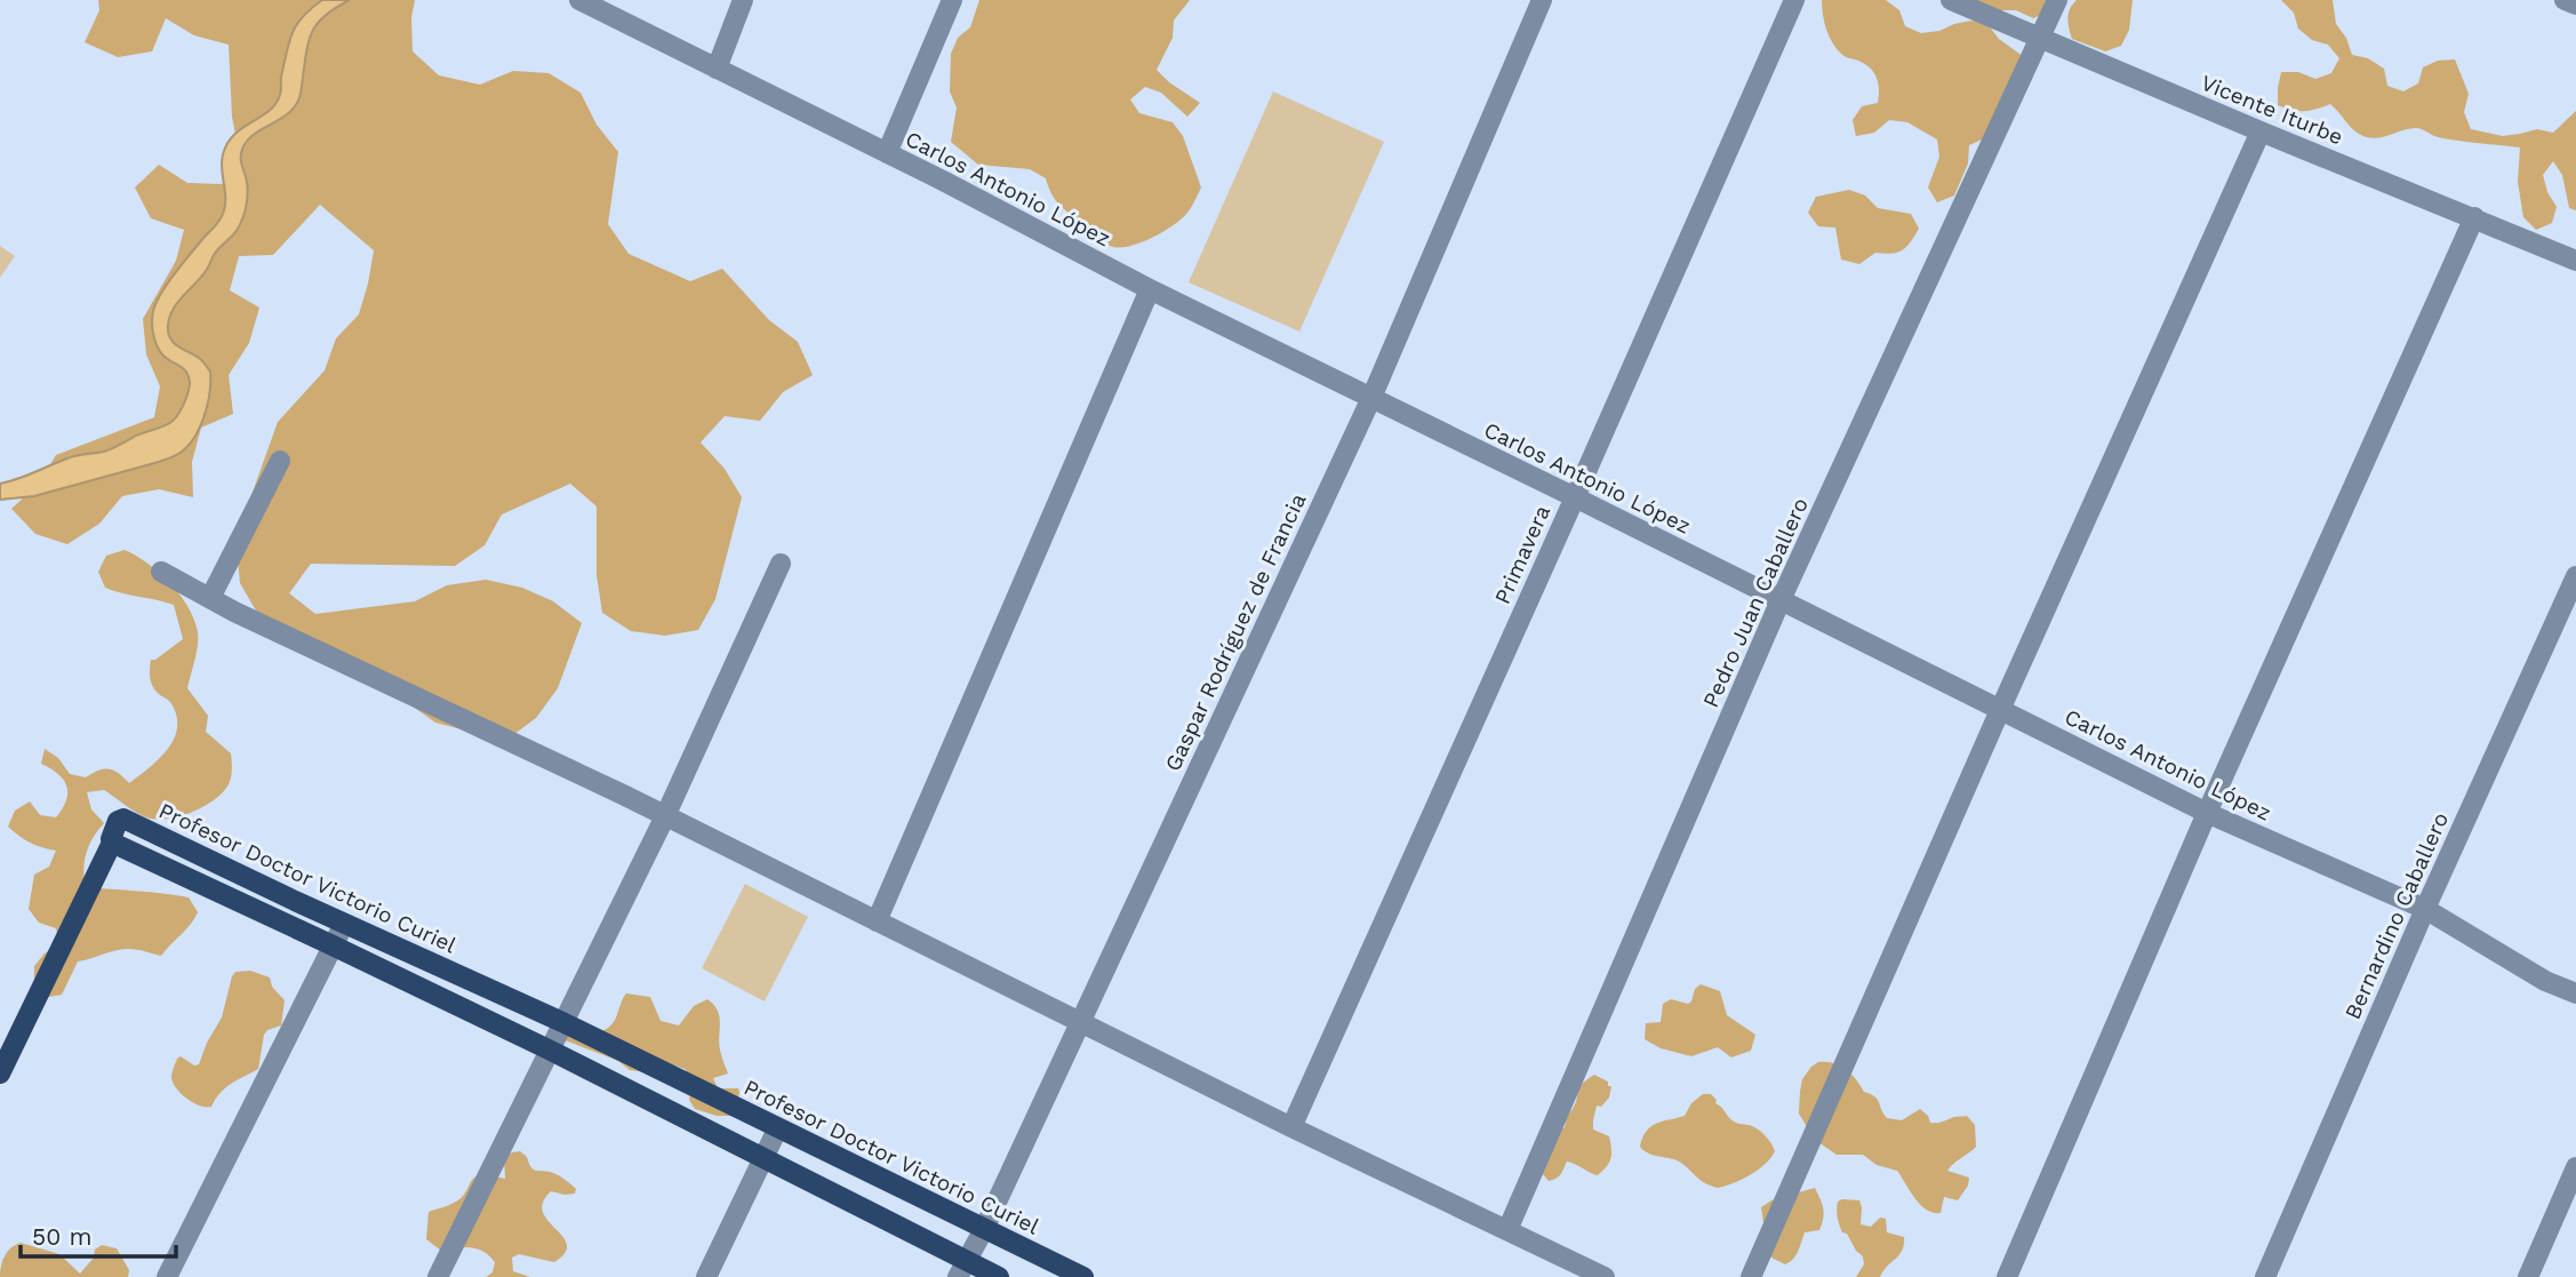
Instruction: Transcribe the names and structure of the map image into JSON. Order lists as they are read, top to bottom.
{
  "streets": {
    "main road": ["Profesor Doctor Victorio Curiel"],
    "street": [
      "Vicente Iturbe",
      "Carlos Antonio López",
      "Primavera",
      "Pedro Juan Caballero",
      "Gaspar Rodríguez de Francia",
      "Bernardino Caballero"
    ]
  },
  "crossings": [
    ["Vicente Iturbe", "Pedro Juan Caballero"],
    ["Carlos Antonio López", "Primavera"],
    ["Carlos Antonio López", "Pedro Juan Caballero"],
    ["Carlos Antonio López", "Gaspar Rodríguez de Francia"],
    ["Carlos Antonio López", "Bernardino Caballero"],
    ["Gaspar Rodríguez de Francia", "Profesor Doctor Victorio Curiel"]
  ],
  "scale_bar": "50 m"
}
